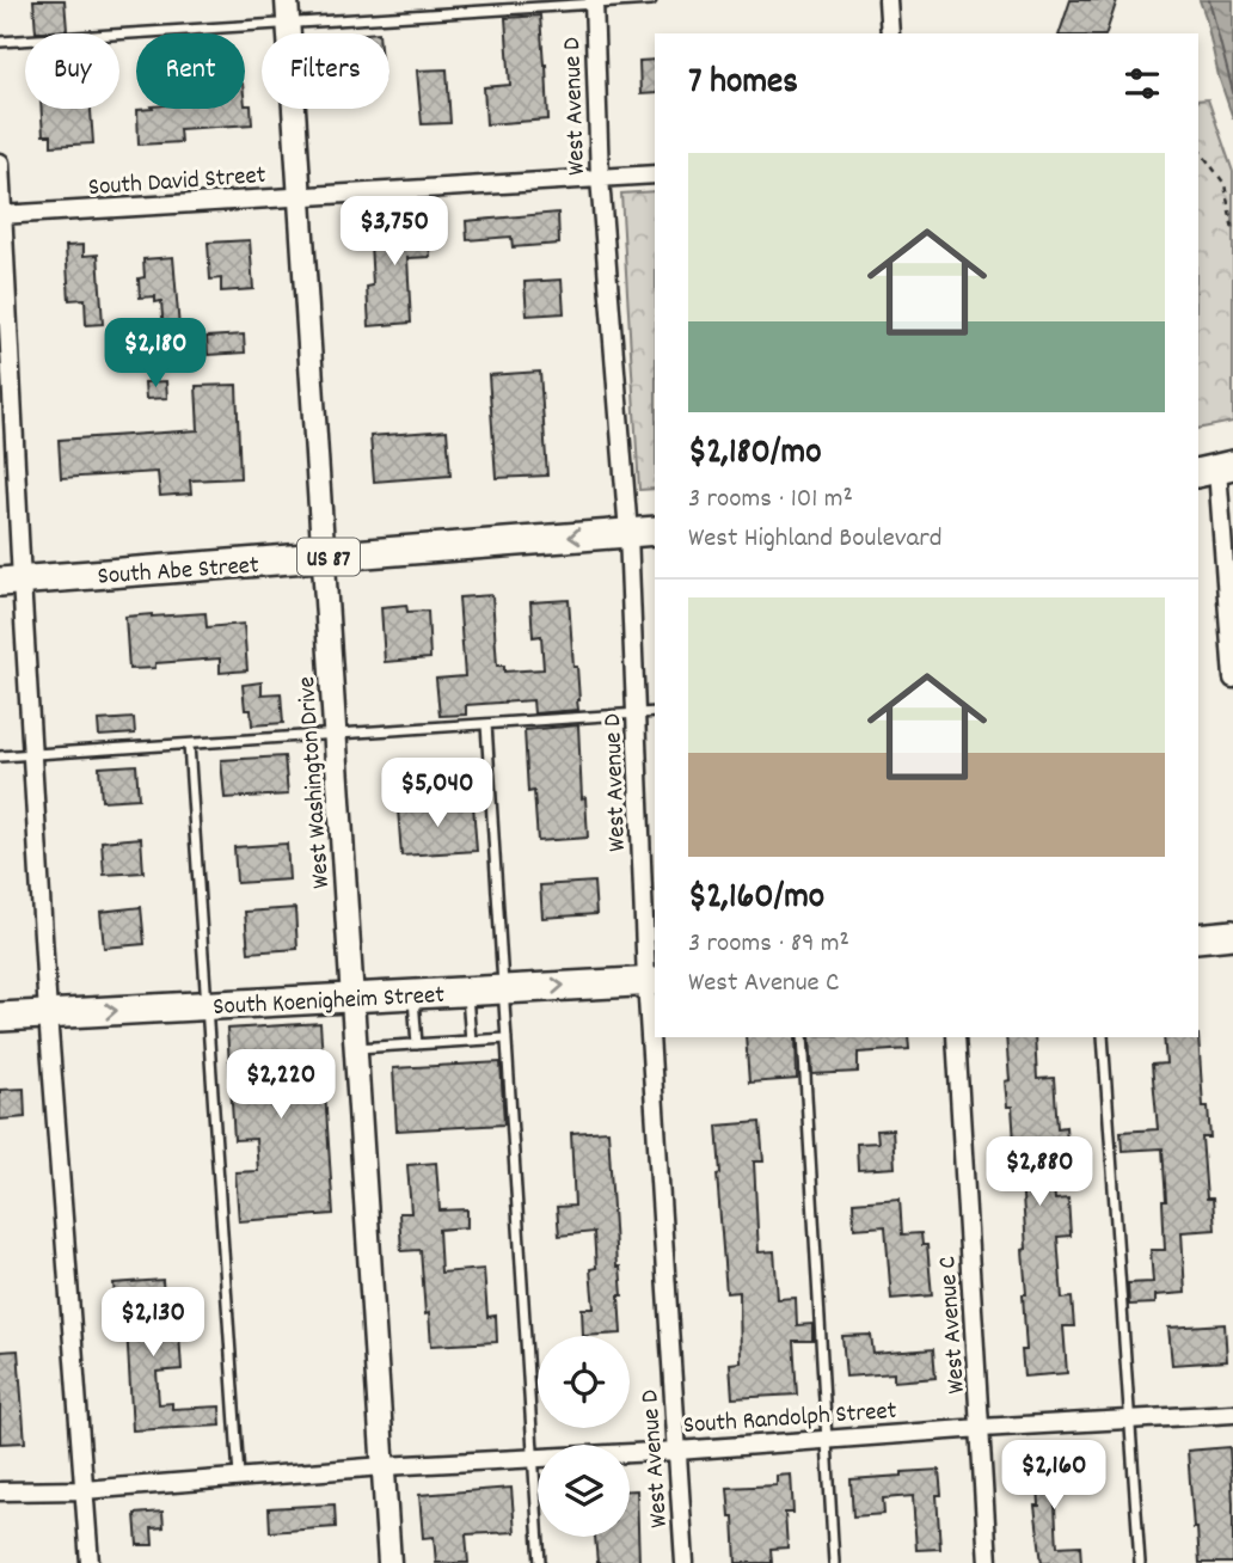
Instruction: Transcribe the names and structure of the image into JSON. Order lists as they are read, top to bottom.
{
  "streets": {
    "main road": ["US 87", "South Abe Street", "South Koenigheim Street"],
    "street": [
      "West Avenue D",
      "South David Street",
      "West Washington Drive",
      "West Avenue C",
      "South Randolph Street"
    ]
  },
  "crossings": [
    ["West Avenue D", "South David Street"],
    ["West Avenue D", "South Abe Street"],
    ["West Avenue D", "South Koenigheim Street"],
    ["West Avenue D", "South Randolph Street"],
    ["South David Street", "West Washington Drive"],
    ["South Abe Street", "West Washington Drive"],
    ["West Washington Drive", "South Koenigheim Street"],
    ["West Washington Drive", "South Randolph Street"],
    ["West Avenue C", "South Randolph Street"]
  ],
  "one_way": ["South Abe Street", "South Koenigheim Street"],
  "page": {
    "chip": ["Buy", "Rent", "Filters"],
    "heading": "7 homes",
    "list": [
      {
        "name": "$2,180/mo",
        "note": "3 rooms · 101 m² · West Highland Boulevard"
      },
      {
        "name": "$2,160/mo",
        "note": "3 rooms · 89 m² · West Avenue C"
      }
    ],
    "price": [
      "$3,750",
      "$2,180",
      "$5,040",
      "$2,220",
      "$2,880",
      "$2,130",
      "$2,160"
    ]
  }
}
